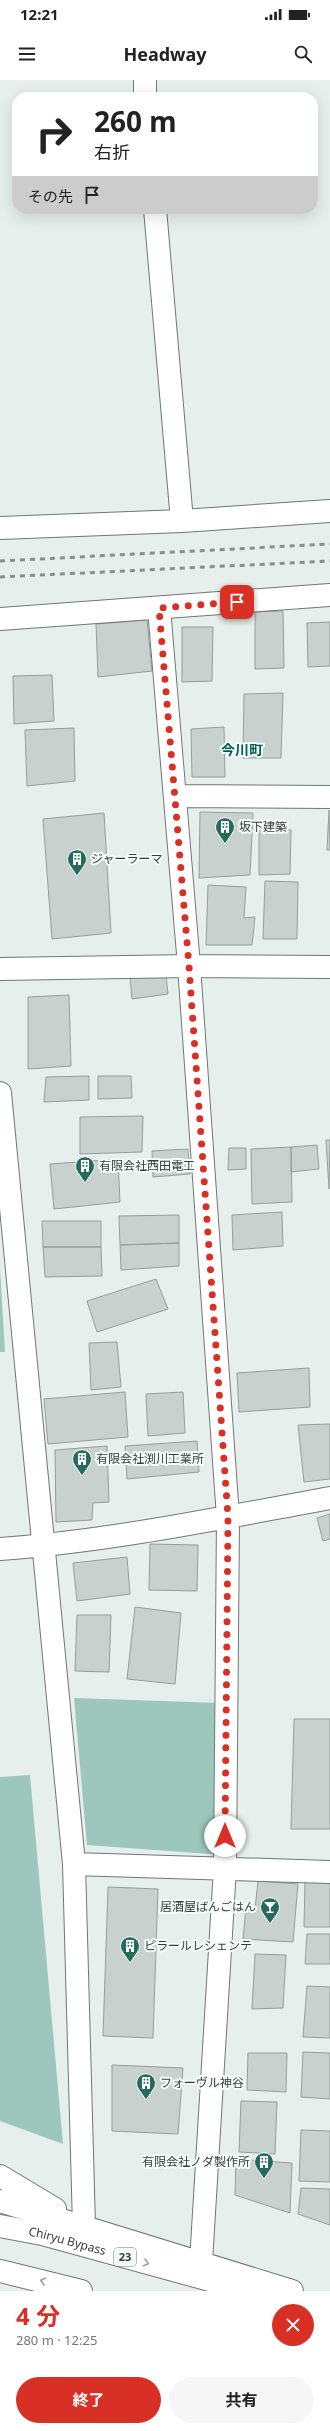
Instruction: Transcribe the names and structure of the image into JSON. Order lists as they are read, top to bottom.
{
  "streets": {
    "main road": ["Chiryu Bypass", "23"]
  },
  "districts": ["今川町"],
  "places": {
    "building": [
      "坂下建築",
      "ジャーラーマ",
      "有限会社西田電工",
      "有限会社渕川工業所",
      "ピラールレシェンテ",
      "フォーヴル神谷",
      "有限会社ノダ製作所"
    ],
    "bar": ["居酒屋ばんごはん"]
  },
  "page": {
    "status": "12:21",
    "header": "Headway",
    "turn": ["260 m", "右折"],
    "then": "その先",
    "heading": ["4 分", "280 m · 12:25"],
    "buttons": ["終了", "共有"]
  }
}
